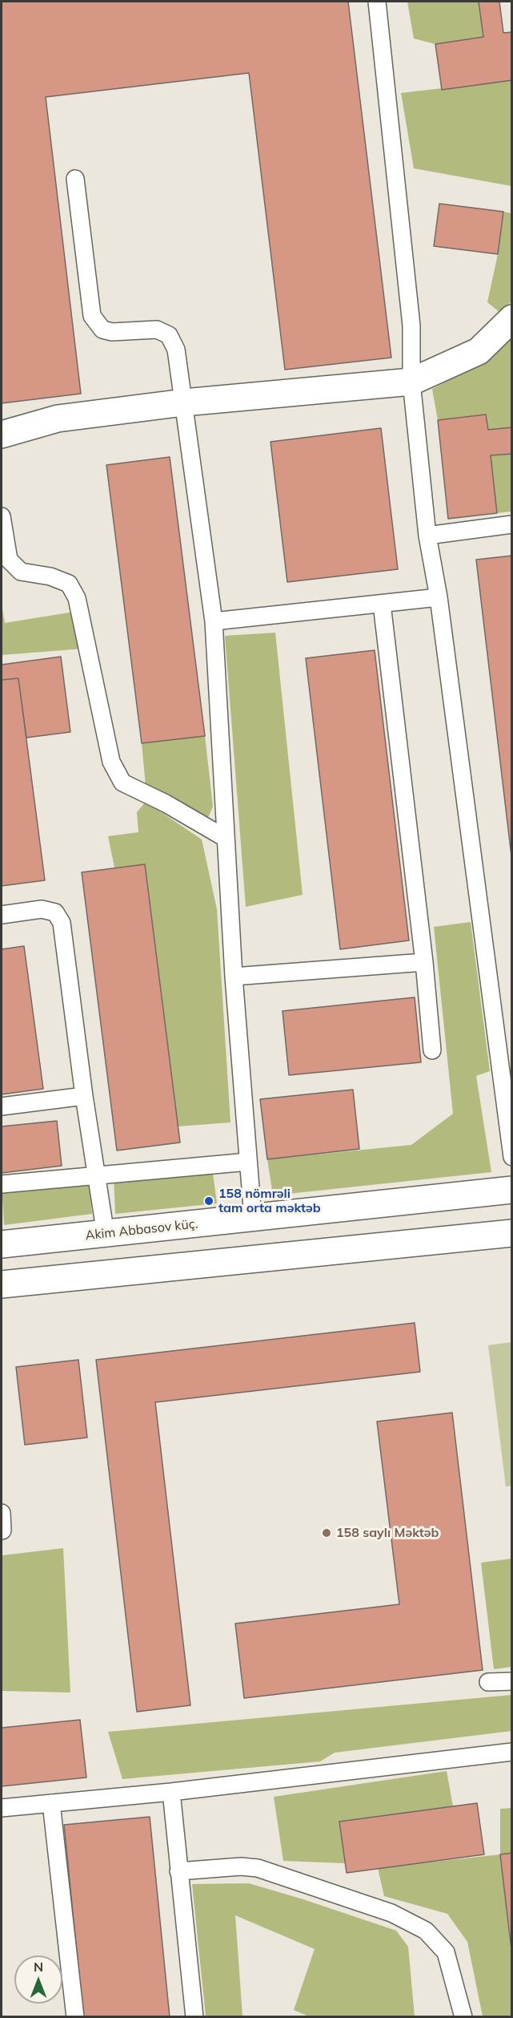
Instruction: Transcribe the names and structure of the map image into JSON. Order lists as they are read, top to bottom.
{
  "streets": {
    "main road": ["Akim Abbasov küç."]
  },
  "places": ["158 nömrəli tam orta məktəb", "158 saylı Məktəb"],
  "north": "top"
}
